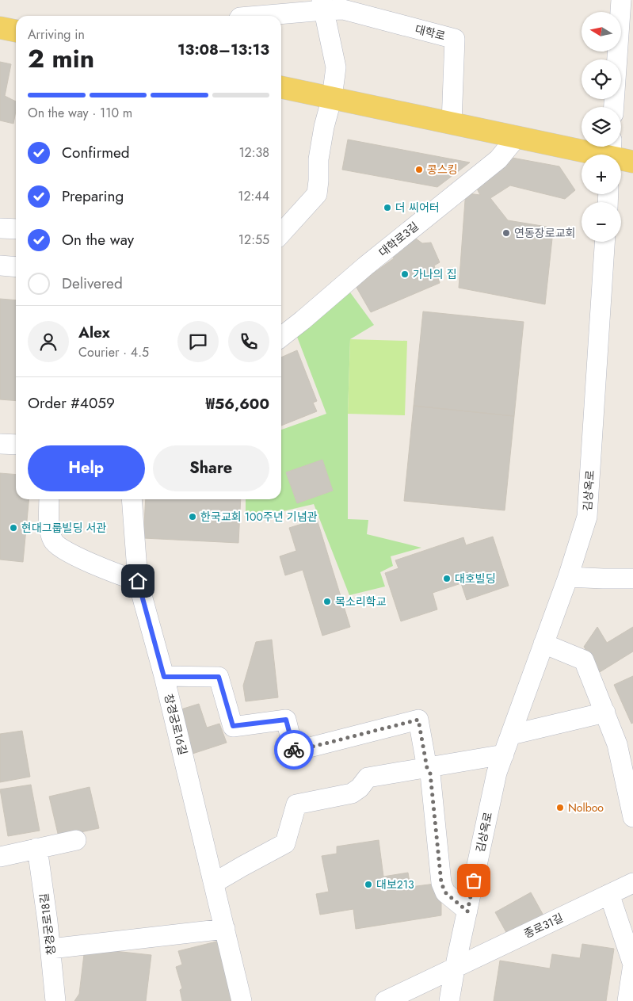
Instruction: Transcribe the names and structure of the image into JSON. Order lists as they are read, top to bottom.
{
  "streets": {
    "street": [
      "대학로",
      "대학로3길",
      "김상옥로",
      "창경궁로16길",
      "창경궁로18길",
      "종로31길"
    ]
  },
  "crossings": [
    ["김상옥로", "종로31길"]
  ],
  "places": [
    "콩스킹",
    "더 씨어터",
    "연동장로교회",
    "가나의 집",
    "한국교회 100주년 기념관",
    "현대그룹빌딩 서관",
    "대호빌딩",
    "목소리학교",
    "Nolboo",
    "대보213"
  ],
  "north": "left",
  "page": {
    "map_buttons": ["+", "−"],
    "heading": ["2 min", "Arriving in", "13:08–13:13"],
    "panel": [
      "Alex",
      "Courier · 4.5",
      "Order #4059",
      "₩56,600"
    ],
    "bar": "On the way · 110 m",
    "list": [
      ["Confirmed", "12:38"],
      ["Preparing", "12:44"],
      ["On the way", "12:55"],
      "Delivered"
    ],
    "buttons": ["Help", "Share"]
  }
}
